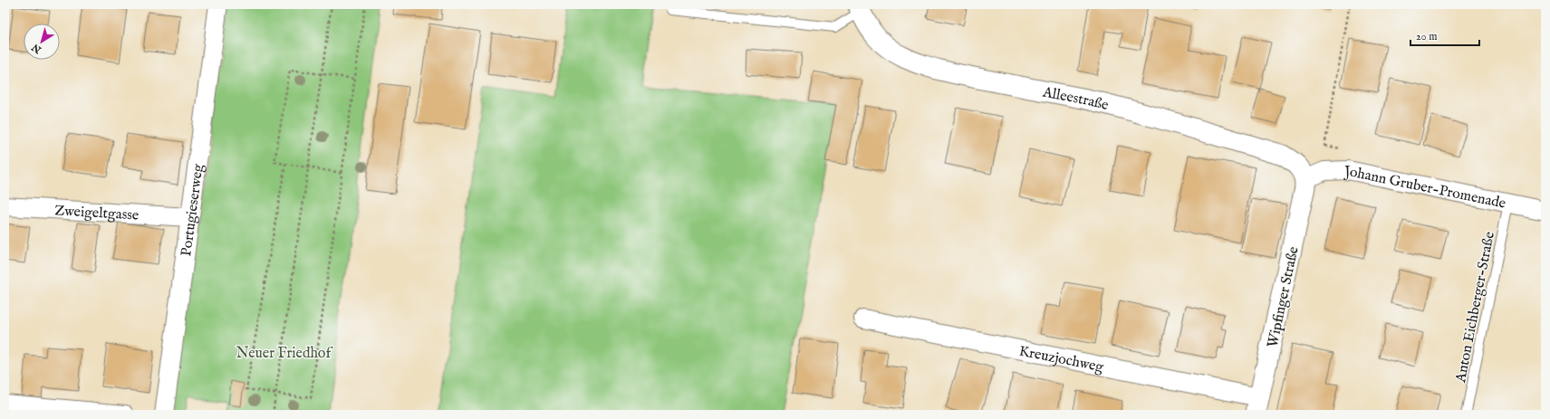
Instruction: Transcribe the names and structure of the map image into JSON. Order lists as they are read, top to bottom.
{
  "streets": {
    "street": [
      "Alleestraße",
      "Johann Gruber-Promenade",
      "Portugieserweg",
      "Zweigeltgasse",
      "Wipfinger Straße",
      "Kreuzjochweg"
    ],
    "lane": ["Anton Eichberger-Straße"]
  },
  "crossings": [
    ["Alleestraße", "Johann Gruber-Promenade"],
    ["Alleestraße", "Wipfinger Straße"],
    ["Johann Gruber-Promenade", "Wipfinger Straße"],
    ["Johann Gruber-Promenade", "Anton Eichberger-Straße"],
    ["Portugieserweg", "Zweigeltgasse"],
    ["Wipfinger Straße", "Kreuzjochweg"]
  ],
  "parks": ["Neuer Friedhof"],
  "scale_bar": "20 m",
  "north": "bottom left"
}
